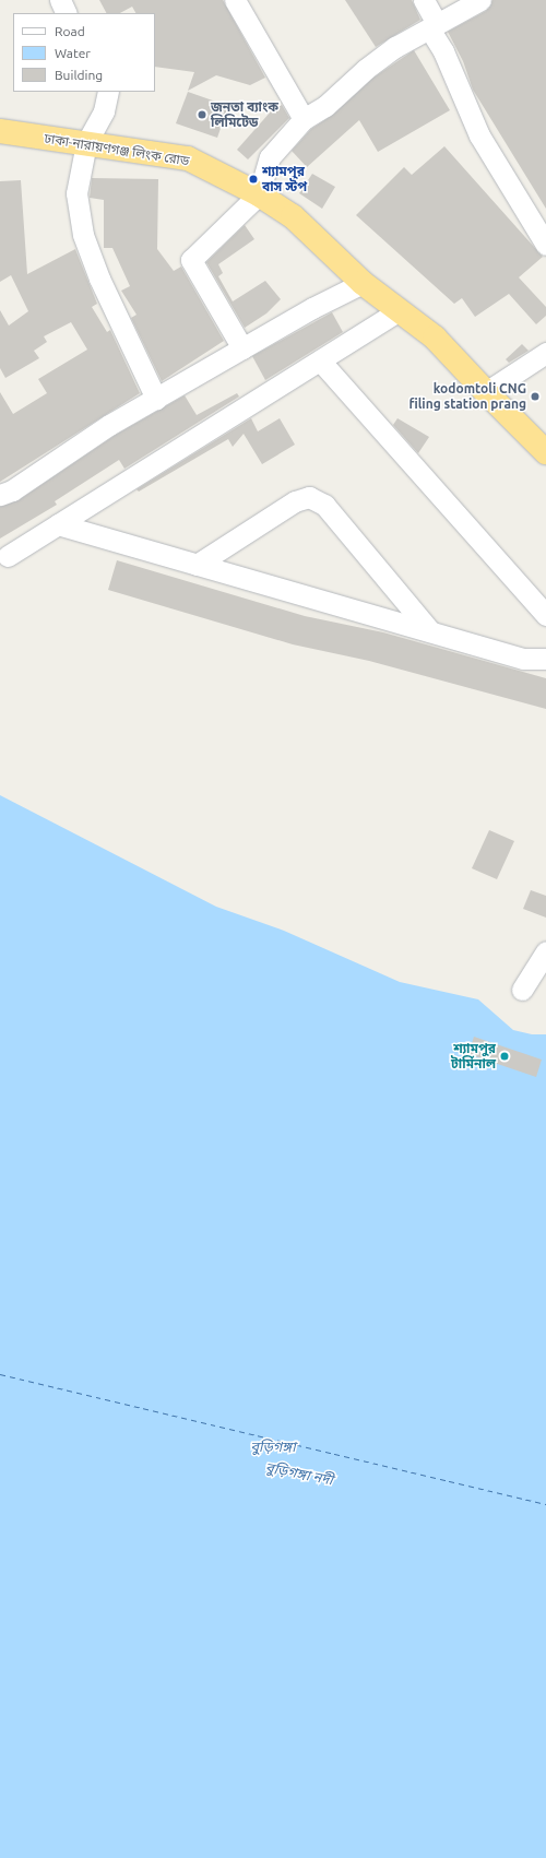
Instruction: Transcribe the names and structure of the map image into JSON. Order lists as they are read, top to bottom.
{
  "streets": {
    "highway": ["ঢাকা-নারায়ণগঞ্জ লিংক রোড"]
  },
  "water": ["বুড়িগঙ্গা", "বুড়িগঙ্গা নদী"],
  "places": [
    "জনতা ব্যাংক লিমিটেড",
    "শ্যামপুর বাস স্টপ",
    "kodomtoli CNG filing station prang",
    "শ্যামপুর টার্মিনাল"
  ],
  "legend": ["Road", "Water", "Building"]
}
